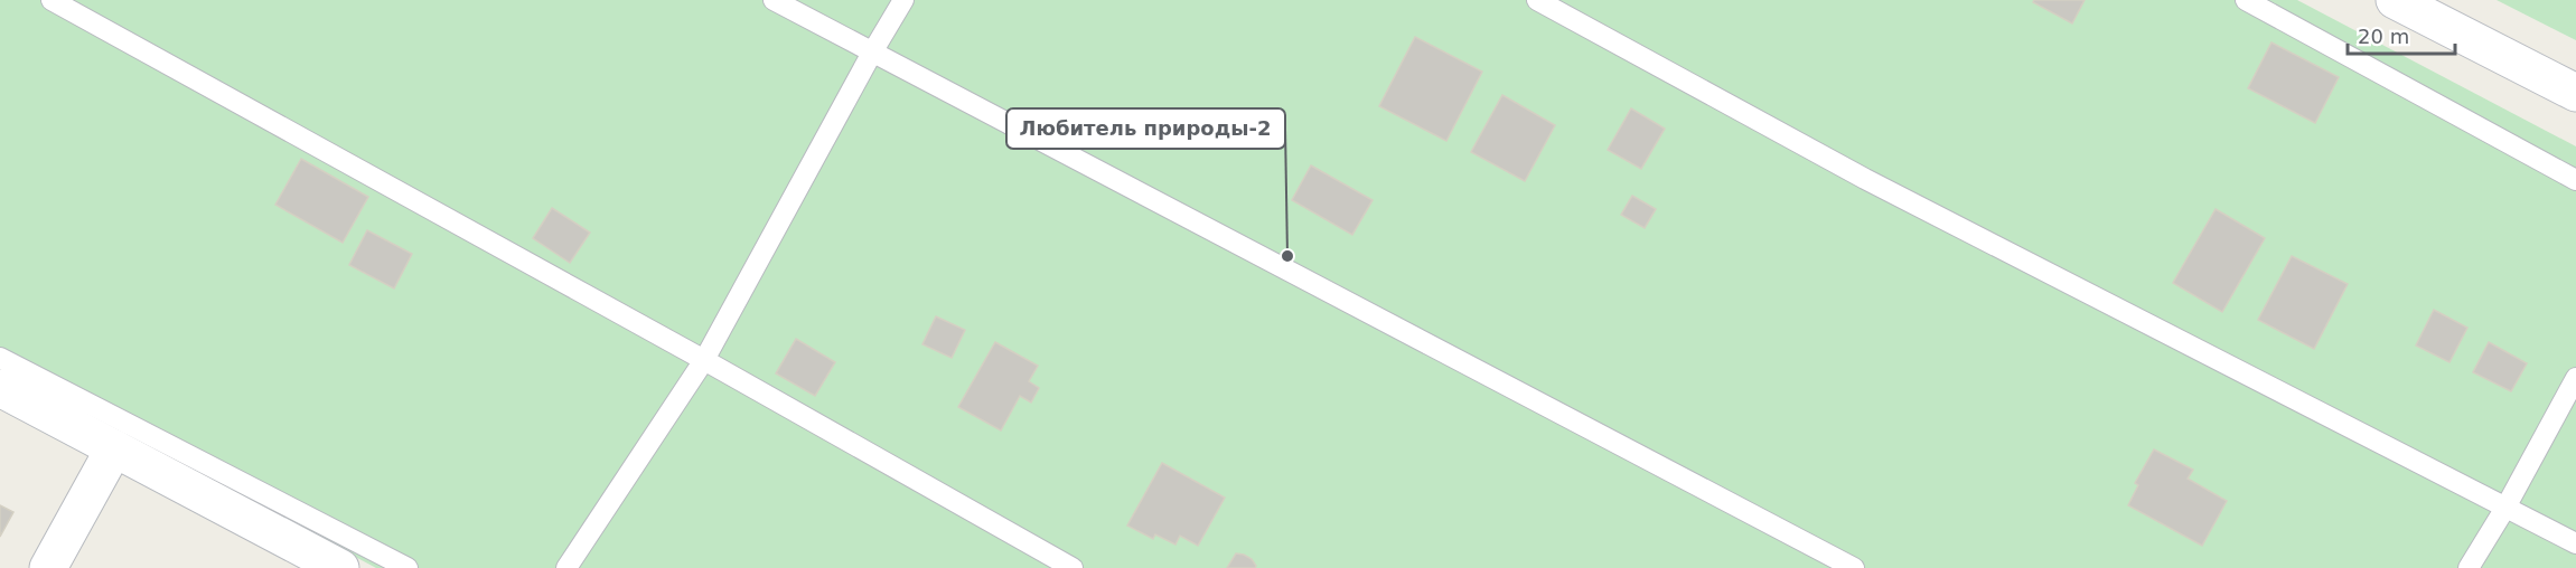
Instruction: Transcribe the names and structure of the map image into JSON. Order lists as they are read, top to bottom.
{
  "places": ["Любитель природы-2"],
  "scale_bar": "20 m"
}
